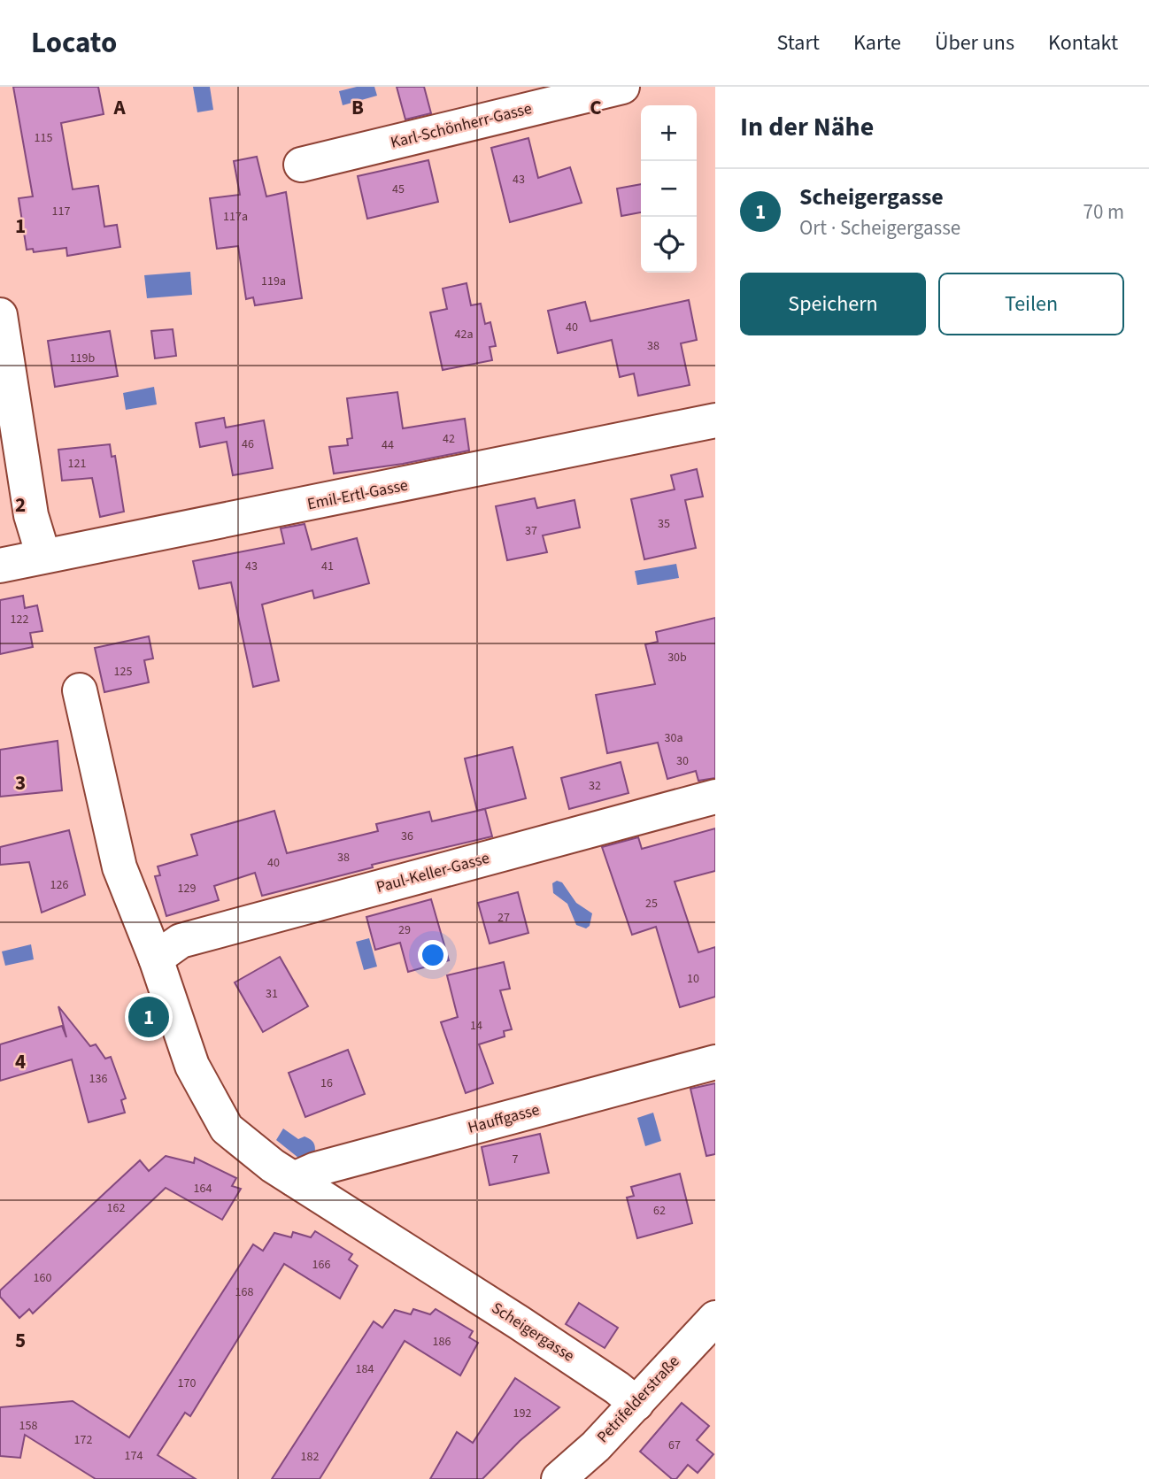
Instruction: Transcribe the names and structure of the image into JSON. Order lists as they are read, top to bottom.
{
  "streets": {
    "street": [
      "Karl-Schönherr-Gasse",
      "Emil-Ertl-Gasse",
      "Paul-Keller-Gasse",
      "Hauffgasse",
      "Scheigergasse",
      "Petrifelderstraße"
    ]
  },
  "crossings": [
    ["Paul-Keller-Gasse", "Scheigergasse"],
    ["Hauffgasse", "Scheigergasse"],
    ["Scheigergasse", "Petrifelderstraße"]
  ],
  "house_numbers": [
    "115",
    "43",
    "45",
    "117",
    "117a",
    "119a",
    "40",
    "42a",
    "38",
    "119b",
    "42",
    "46",
    "44",
    "121",
    "35",
    "37",
    "43",
    "41",
    "122",
    "30b",
    "125",
    "30a",
    "30",
    "32",
    "36",
    "38",
    "40",
    "126",
    "129",
    "25",
    "27",
    "29",
    "10",
    "31",
    "14",
    "136",
    "16",
    "7",
    "164",
    "162",
    "62",
    "166",
    "160",
    "168",
    "186",
    "184",
    "170",
    "192",
    "158",
    "172",
    "67",
    "174",
    "182"
  ],
  "page": {
    "header": "Locato",
    "nav": [
      "Start",
      "Karte",
      "Über uns",
      "Kontakt"
    ],
    "heading": "In der Nähe",
    "map_buttons": ["+", "−"],
    "list": [
      {
        "mark": "1",
        "name": "Scheigergasse",
        "note": "Ort · Scheigergasse",
        "value": "70 m"
      }
    ],
    "buttons": ["Speichern", "Teilen"],
    "pins": "1"
  },
  "grid": {
    "columns": ["A", "B", "C"],
    "rows": [
      "1",
      "2",
      "3",
      "4",
      "5"
    ]
  }
}
